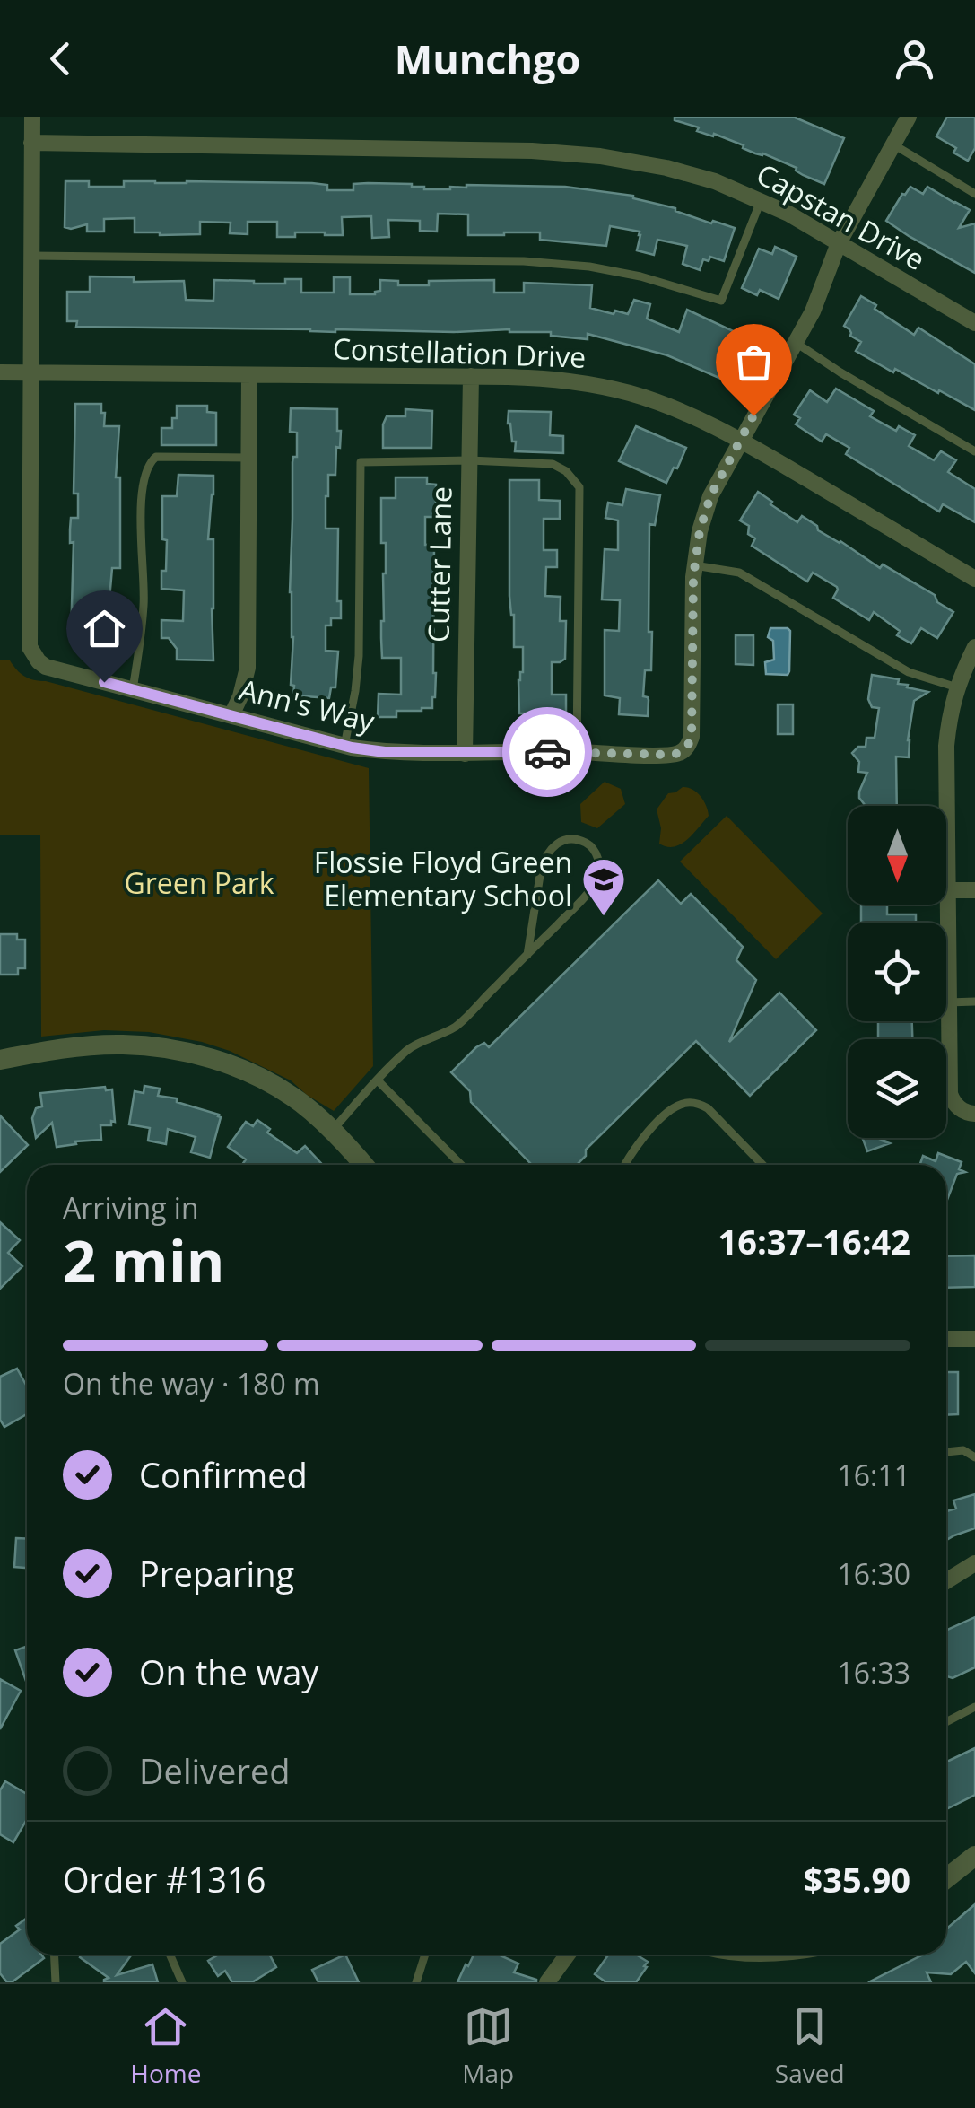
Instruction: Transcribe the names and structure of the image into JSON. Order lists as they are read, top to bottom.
{
  "streets": {
    "street": [
      "Capstan Drive",
      "Constellation Drive",
      "Cutter Lane",
      "Ann's Way"
    ]
  },
  "crossings": [
    ["Constellation Drive", "Cutter Lane"],
    ["Constellation Drive", "Ann's Way"],
    ["Cutter Lane", "Ann's Way"]
  ],
  "parks": ["Green Park"],
  "places": {
    "school or university": ["Flossie Floyd Green Elementary School"]
  },
  "north": "bottom",
  "page": {
    "header": "Munchgo",
    "heading": ["2 min", "Arriving in", "16:37–16:42"],
    "panel": ["Order #1316", "$35.90"],
    "bar": "On the way · 180 m",
    "list": [
      ["Confirmed", "16:11"],
      ["Preparing", "16:30"],
      ["On the way", "16:33"],
      "Delivered"
    ],
    "tabs": ["Home", "Map", "Saved"]
  }
}
